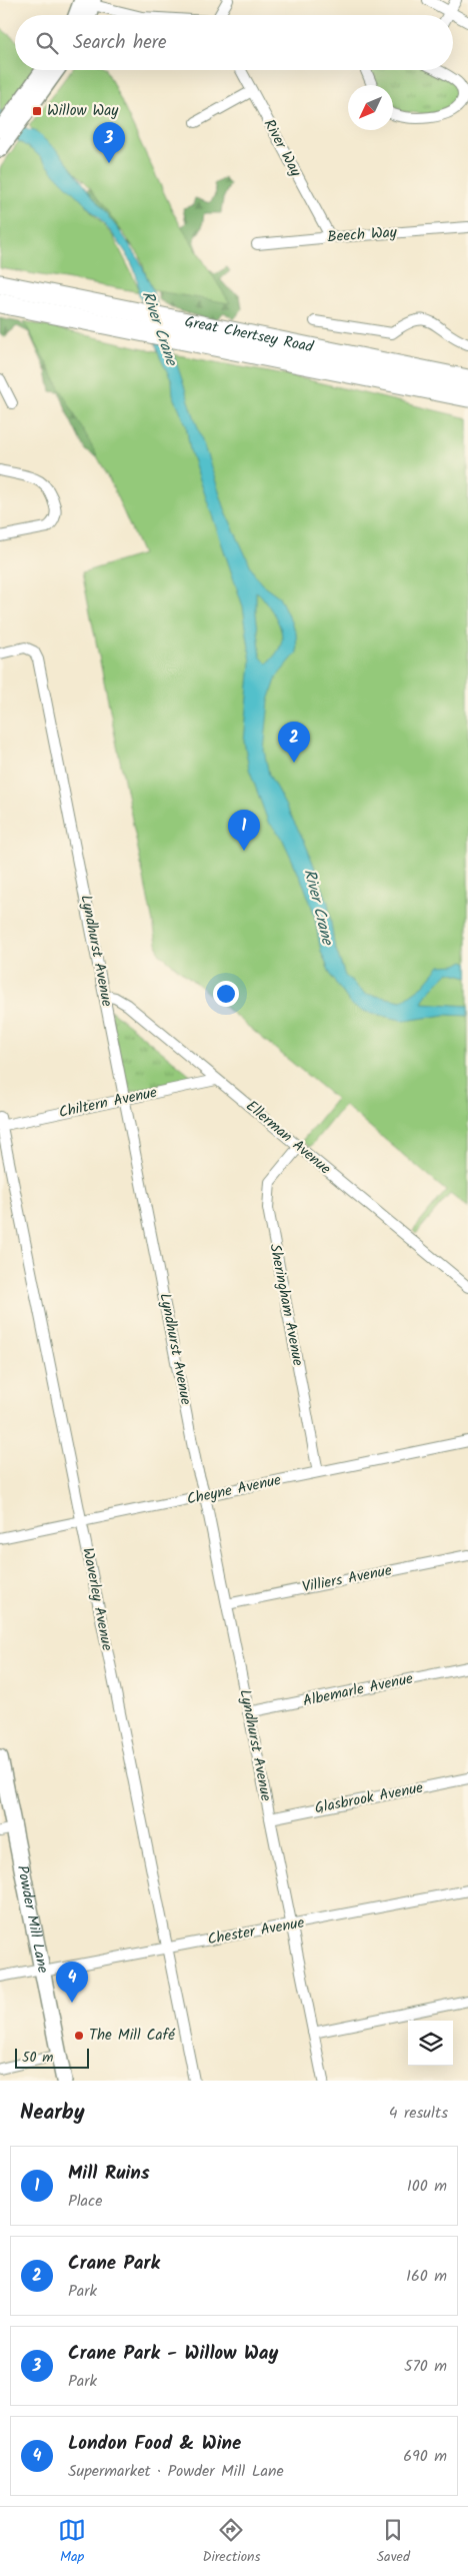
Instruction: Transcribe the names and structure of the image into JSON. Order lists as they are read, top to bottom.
{
  "streets": {
    "highway": ["Great Chertsey Road"],
    "street": [
      "River Way",
      "Beech Way",
      "Lyndhurst Avenue",
      "Chiltern Avenue",
      "Ellerman Avenue",
      "Sheringham Avenue",
      "Cheyne Avenue",
      "Villiers Avenue",
      "Waverley Avenue",
      "Albemarle Avenue",
      "Glasbrook Avenue",
      "Powder Mill Lane",
      "Chester Avenue"
    ]
  },
  "crossings": [
    ["River Way", "Beech Way"],
    ["Lyndhurst Avenue", "Chiltern Avenue"],
    ["Lyndhurst Avenue", "Ellerman Avenue"],
    ["Lyndhurst Avenue", "Cheyne Avenue"],
    ["Lyndhurst Avenue", "Villiers Avenue"],
    ["Lyndhurst Avenue", "Albemarle Avenue"],
    ["Lyndhurst Avenue", "Glasbrook Avenue"],
    ["Lyndhurst Avenue", "Chester Avenue"],
    ["Chiltern Avenue", "Ellerman Avenue"],
    ["Chiltern Avenue", "Waverley Avenue"],
    ["Ellerman Avenue", "Sheringham Avenue"],
    ["Sheringham Avenue", "Cheyne Avenue"],
    ["Cheyne Avenue", "Waverley Avenue"],
    ["Waverley Avenue", "Chester Avenue"],
    ["Powder Mill Lane", "Chester Avenue"]
  ],
  "water": ["River Crane"],
  "places": {
    "transit": ["Willow Way"],
    "other": ["The Mill Café"]
  },
  "scale_bar": "50 m",
  "north": "bottom left",
  "page": {
    "search": "Search here",
    "pins": [
      "3",
      "2",
      "1",
      "4"
    ],
    "scale": "50 m",
    "heading": ["Nearby", "4 results"],
    "list": [
      {
        "mark": "1",
        "name": "Mill Ruins",
        "note": "Place",
        "value": "100 m"
      },
      {
        "mark": "2",
        "name": "Crane Park",
        "note": "Park",
        "value": "160 m"
      },
      {
        "mark": "3",
        "name": "Crane Park - Willow Way",
        "note": "Park",
        "value": "570 m"
      },
      {
        "mark": "4",
        "name": "London Food & Wine",
        "note": "Supermarket · Powder Mill Lane",
        "value": "690 m"
      }
    ],
    "nav": ["Map", "Directions", "Saved"]
  }
}
